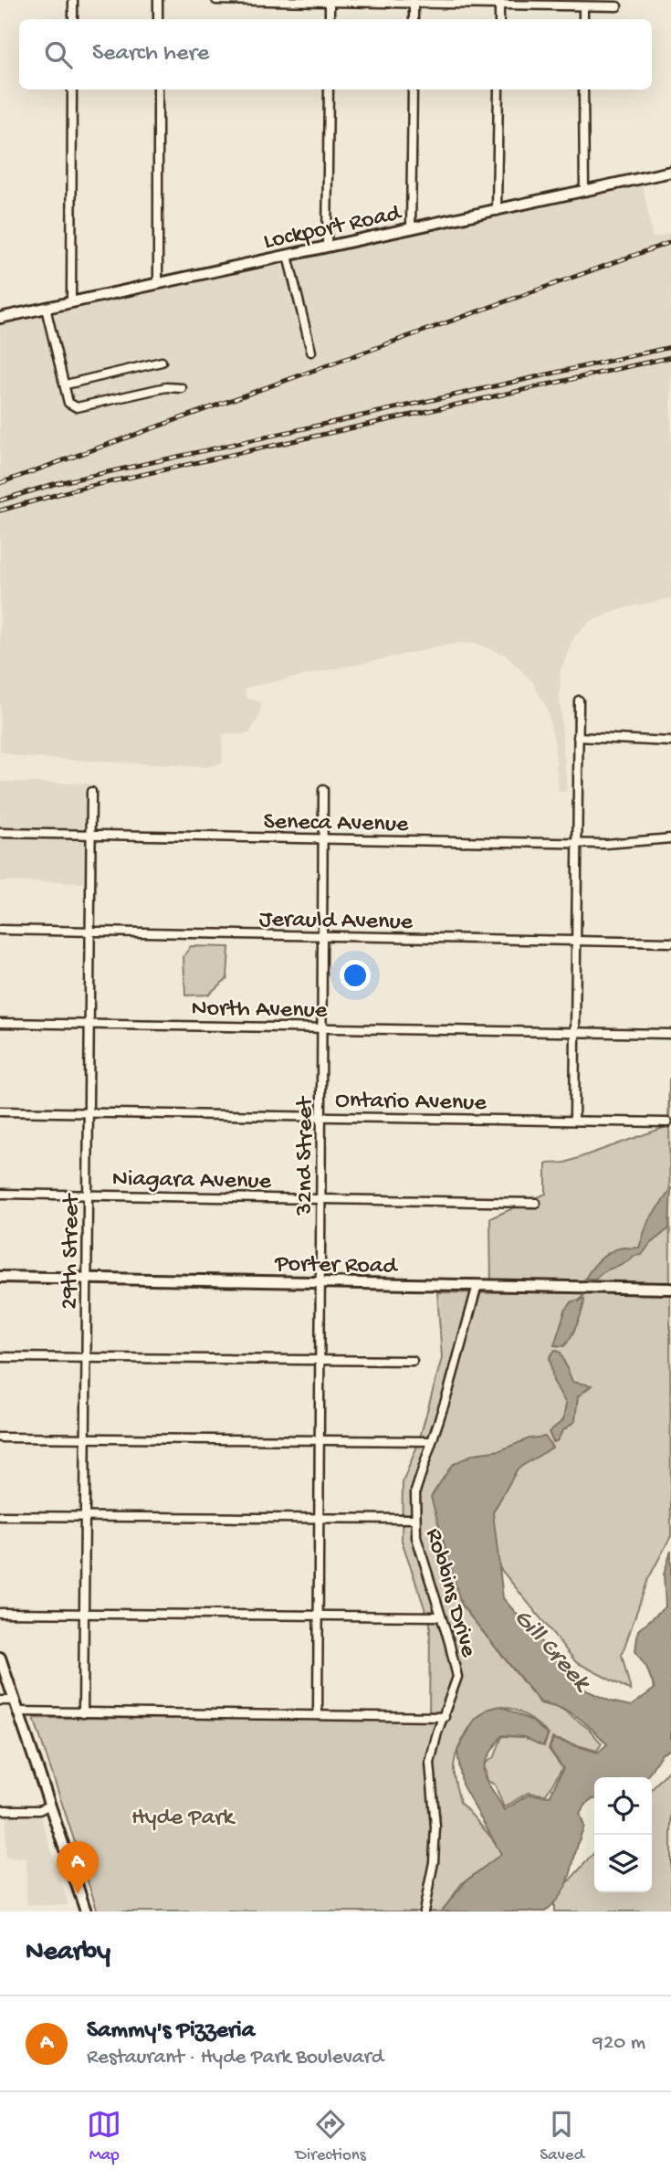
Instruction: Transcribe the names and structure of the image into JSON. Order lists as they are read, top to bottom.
{
  "streets": {
    "main road": ["Lockport Road", "Porter Road"],
    "street": [
      "Seneca Avenue",
      "Jerauld Avenue",
      "North Avenue",
      "Ontario Avenue",
      "32nd Street",
      "Niagara Avenue",
      "29th Street",
      "Robbins Drive"
    ]
  },
  "crossings": [
    ["Seneca Avenue", "32nd Street"],
    ["Seneca Avenue", "29th Street"],
    ["Jerauld Avenue", "32nd Street"],
    ["Jerauld Avenue", "29th Street"],
    ["North Avenue", "32nd Street"],
    ["North Avenue", "29th Street"],
    ["Ontario Avenue", "32nd Street"],
    ["Ontario Avenue", "29th Street"],
    ["32nd Street", "Niagara Avenue"],
    ["32nd Street", "Porter Road"],
    ["Niagara Avenue", "29th Street"],
    ["29th Street", "Porter Road"],
    ["Porter Road", "Robbins Drive"]
  ],
  "water": ["Gill Creek"],
  "parks": ["Hyde Park"],
  "page": {
    "search": "Search here",
    "pins": "A",
    "heading": "Nearby",
    "list": [
      {
        "mark": "A",
        "name": "Sammy's Pizzeria",
        "note": "Restaurant · Hyde Park Boulevard",
        "value": "920 m"
      }
    ],
    "nav": ["Map", "Directions", "Saved"]
  }
}
